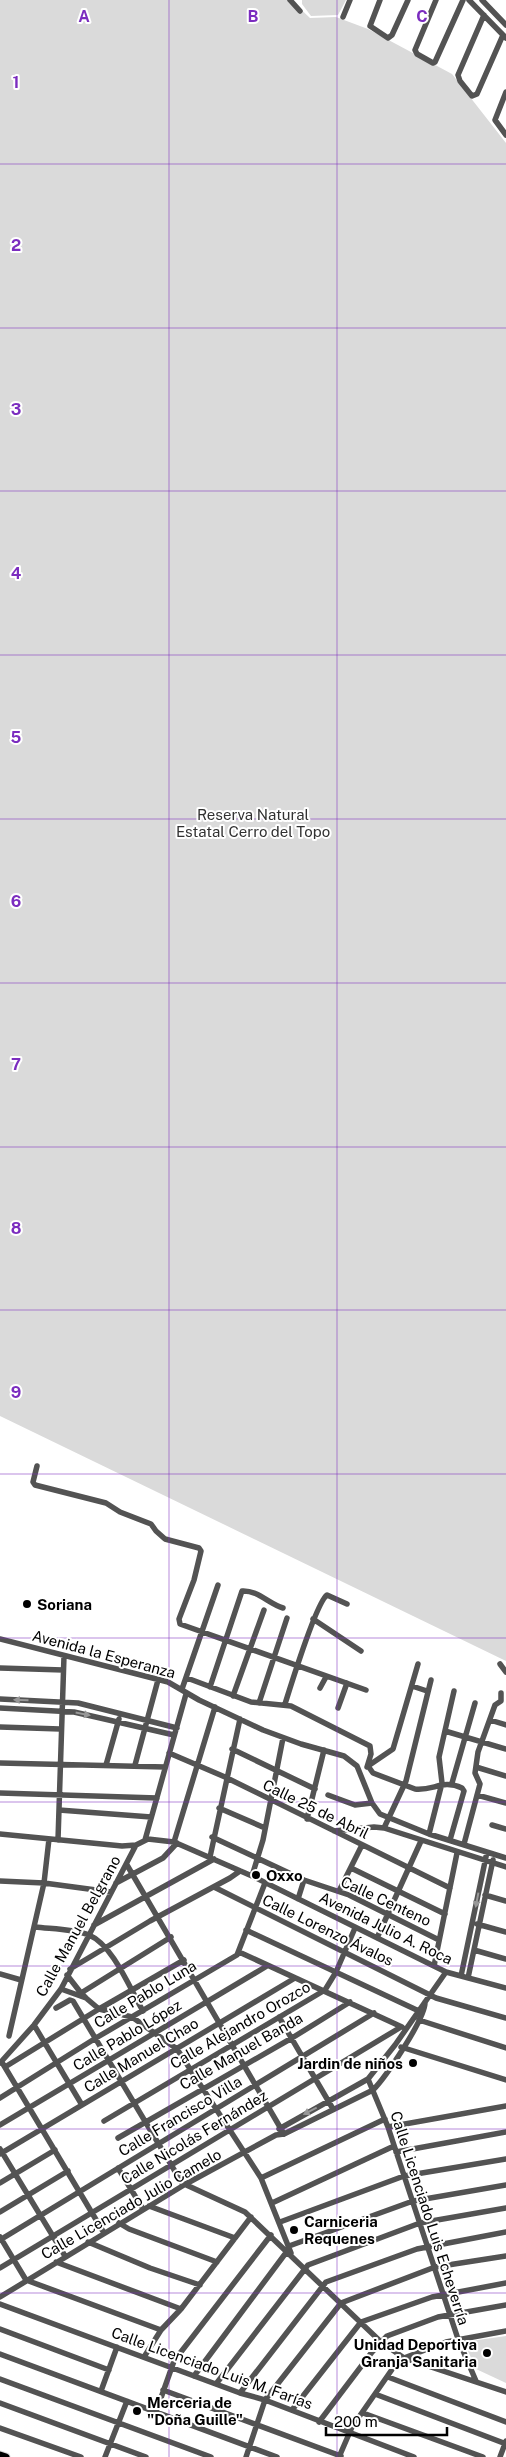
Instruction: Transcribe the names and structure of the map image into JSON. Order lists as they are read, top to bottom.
{
  "streets": {
    "street": [
      "Avenida la Esperanza",
      "Calle 25 de Abril",
      "Calle Centeno",
      "Calle Manuel Belgrano",
      "Avenida Julio A. Roca",
      "Calle Lorenzo Ávalos",
      "Calle Pablo Luna",
      "Calle Alejandro Orozco",
      "Calle Pablo López",
      "Calle Manuel Banda",
      "Calle Manuel Chao",
      "Calle Francisco Villa",
      "Calle Nicolás Fernández",
      "Calle Licenciado Julio Camelo",
      "Calle Licenciado Luis Echeverría",
      "Calle Licenciado Luis M. Farías"
    ]
  },
  "crossings": [
    ["Avenida Julio A. Roca", "Calle Alejandro Orozco"],
    ["Calle Lorenzo Ávalos", "Calle Alejandro Orozco"],
    ["Calle Licenciado Julio Camelo", "Calle Licenciado Luis Echeverría"]
  ],
  "parks": ["Reserva Natural Estatal Cerro del Topo"],
  "places": [
    "Soriana",
    "Oxxo",
    "Jardin de niños",
    "Carniceria Requenes",
    "Unidad Deportiva Granja Sanitaria",
    "Merceria de \"Doña Guille\""
  ],
  "scale_bar": "200 m",
  "grid": {
    "columns": ["A", "B", "C"],
    "rows": [
      "1",
      "2",
      "3",
      "4",
      "5",
      "6",
      "7",
      "8",
      "9"
    ]
  }
}
